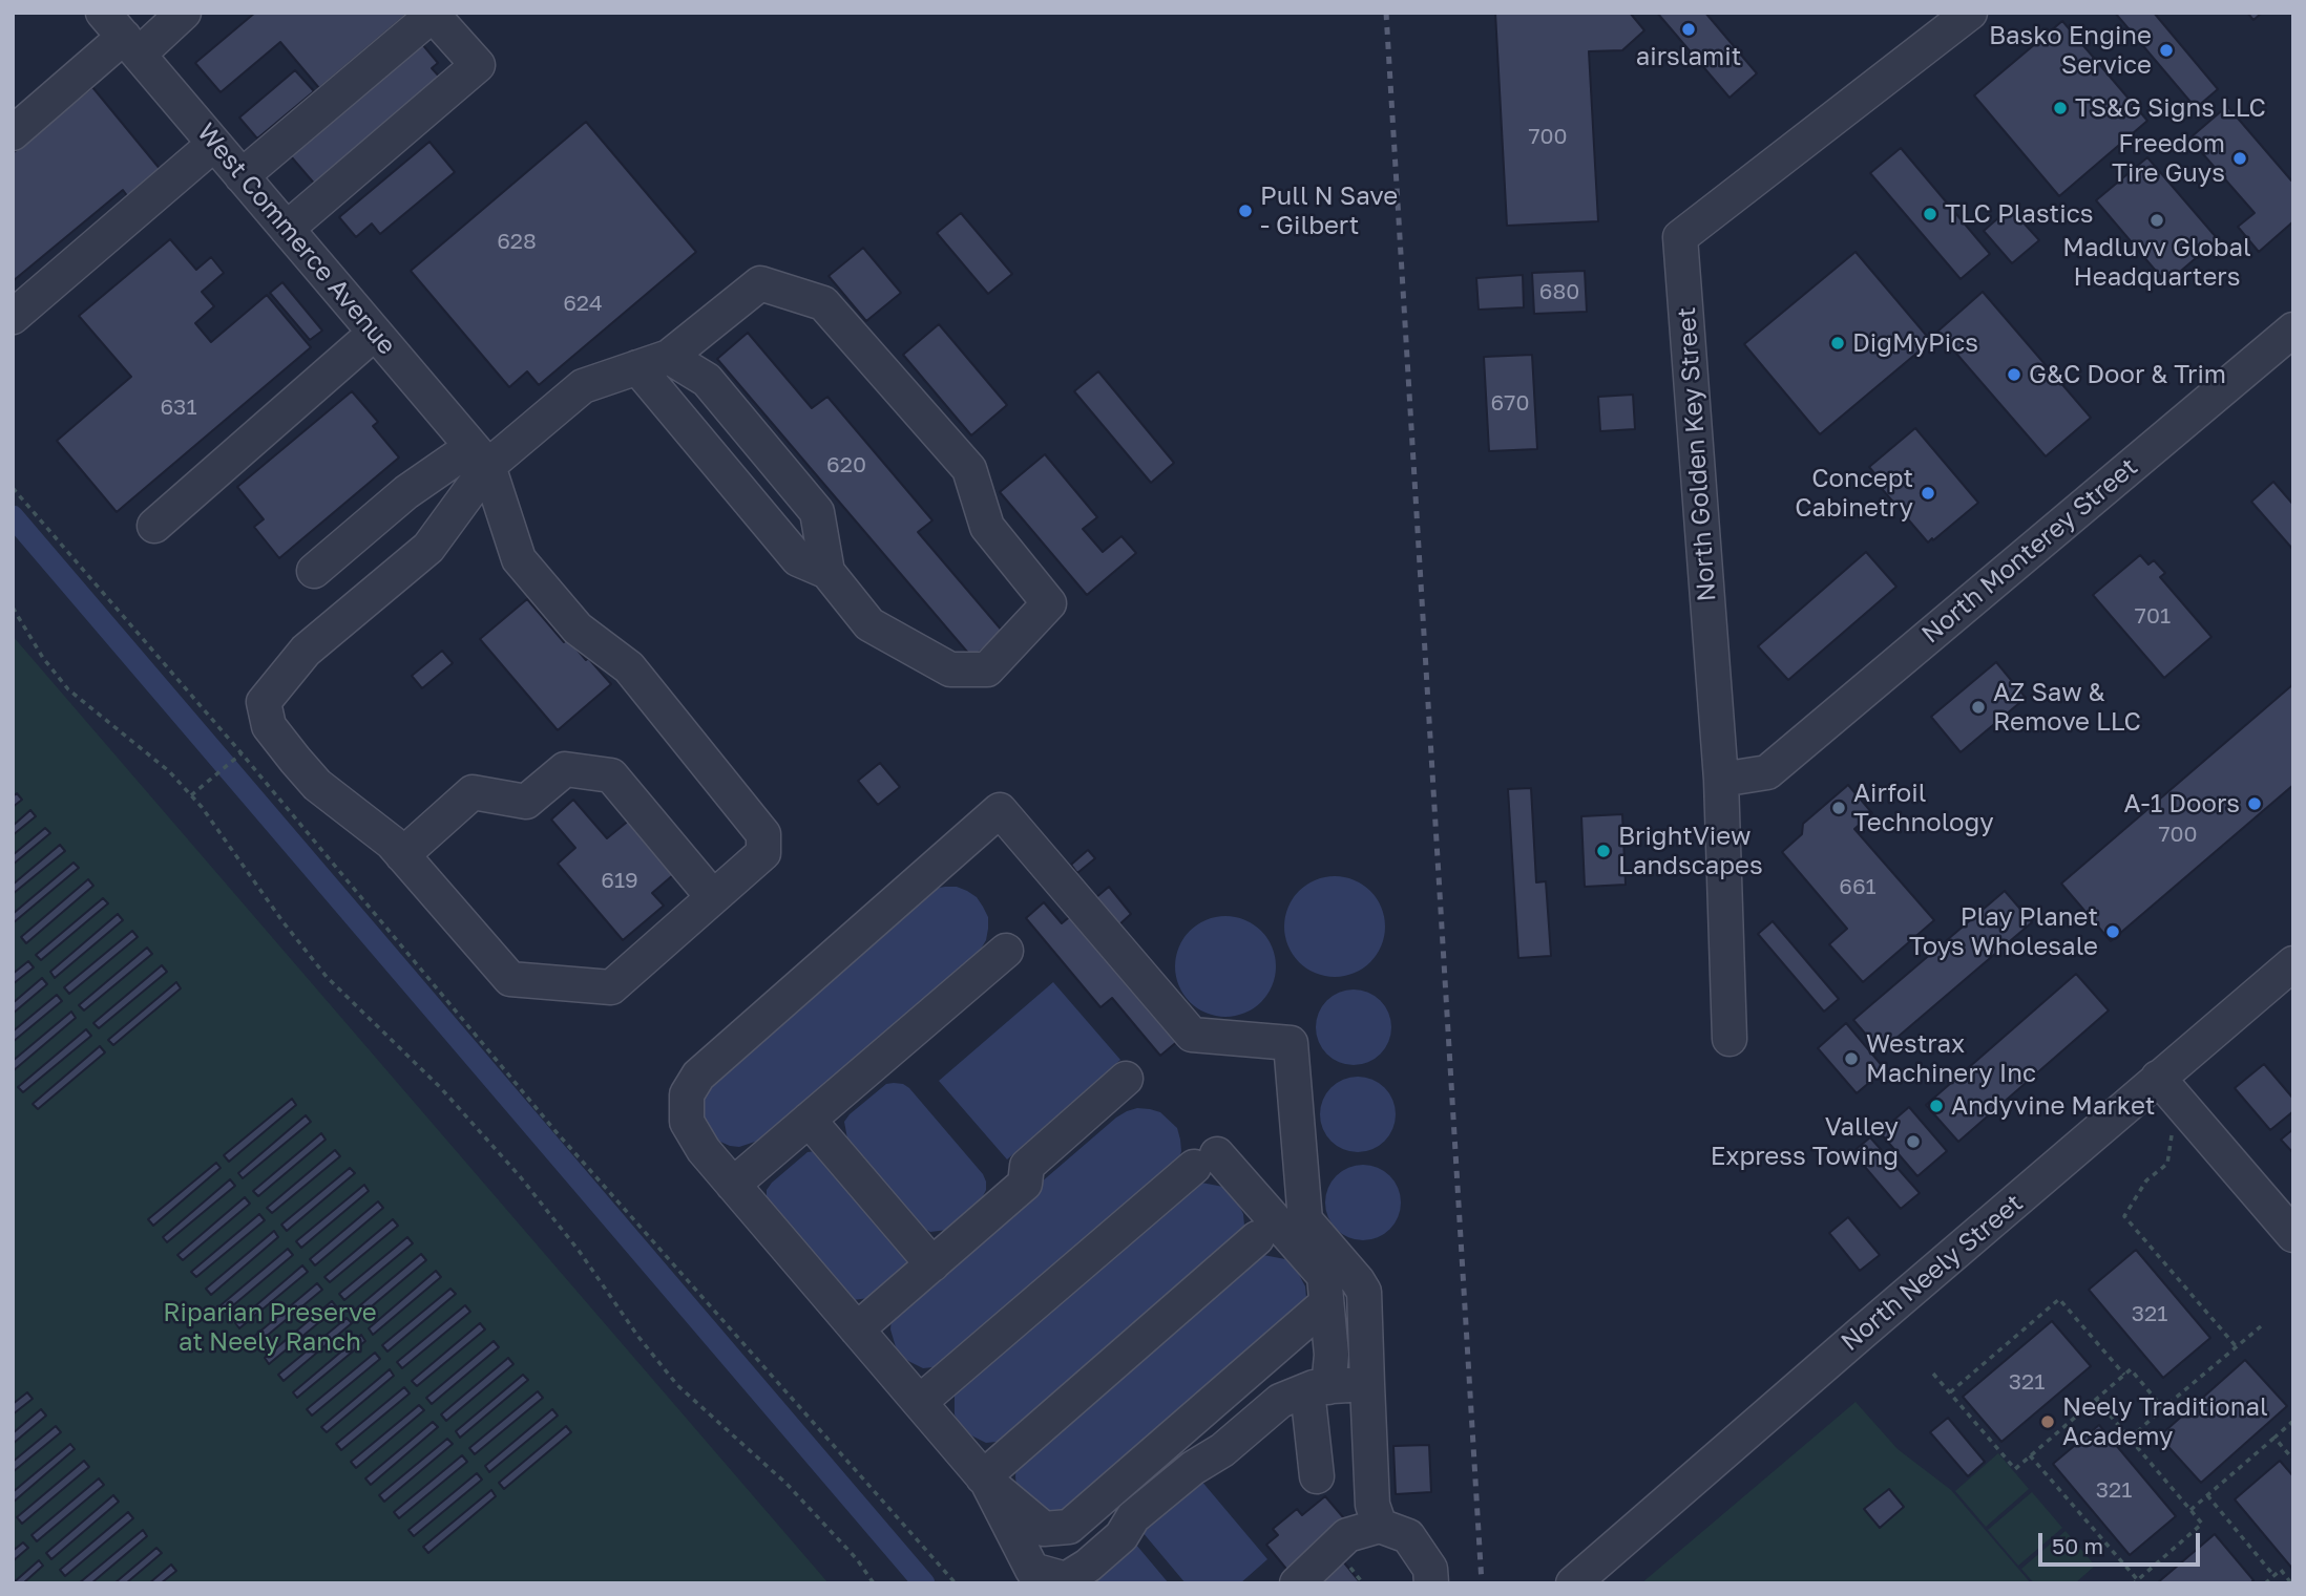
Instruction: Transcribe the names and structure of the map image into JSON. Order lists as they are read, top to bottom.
{
  "streets": {
    "street": [
      "West Commerce Avenue",
      "North Golden Key Street",
      "North Monterey Street",
      "North Neely Street"
    ]
  },
  "crossings": [
    ["North Golden Key Street", "North Monterey Street"]
  ],
  "parks": ["Riparian Preserve at Neely Ranch"],
  "places": [
    "airslamit",
    "Basko Engine Service",
    "TS&G Signs LLC",
    "Freedom Tire Guys",
    "Pull N Save - Gilbert",
    "TLC Plastics",
    "Madluvv Global Headquarters",
    "DigMyPics",
    "G&C Door & Trim",
    "Concept Cabinetry",
    "AZ Saw & Remove LLC",
    "A-1 Doors",
    "Airfoil Technology",
    "BrightView Landscapes",
    "Play Planet Toys Wholesale",
    "Westrax Machinery Inc",
    "Andyvine Market",
    "Valley Express Towing",
    "Neely Traditional Academy"
  ],
  "house_numbers": [
    "700",
    "628",
    "680",
    "624",
    "670",
    "631",
    "620",
    "701",
    "700",
    "619",
    "661",
    "321",
    "321",
    "321"
  ],
  "scale_bar": "50 m"
}
